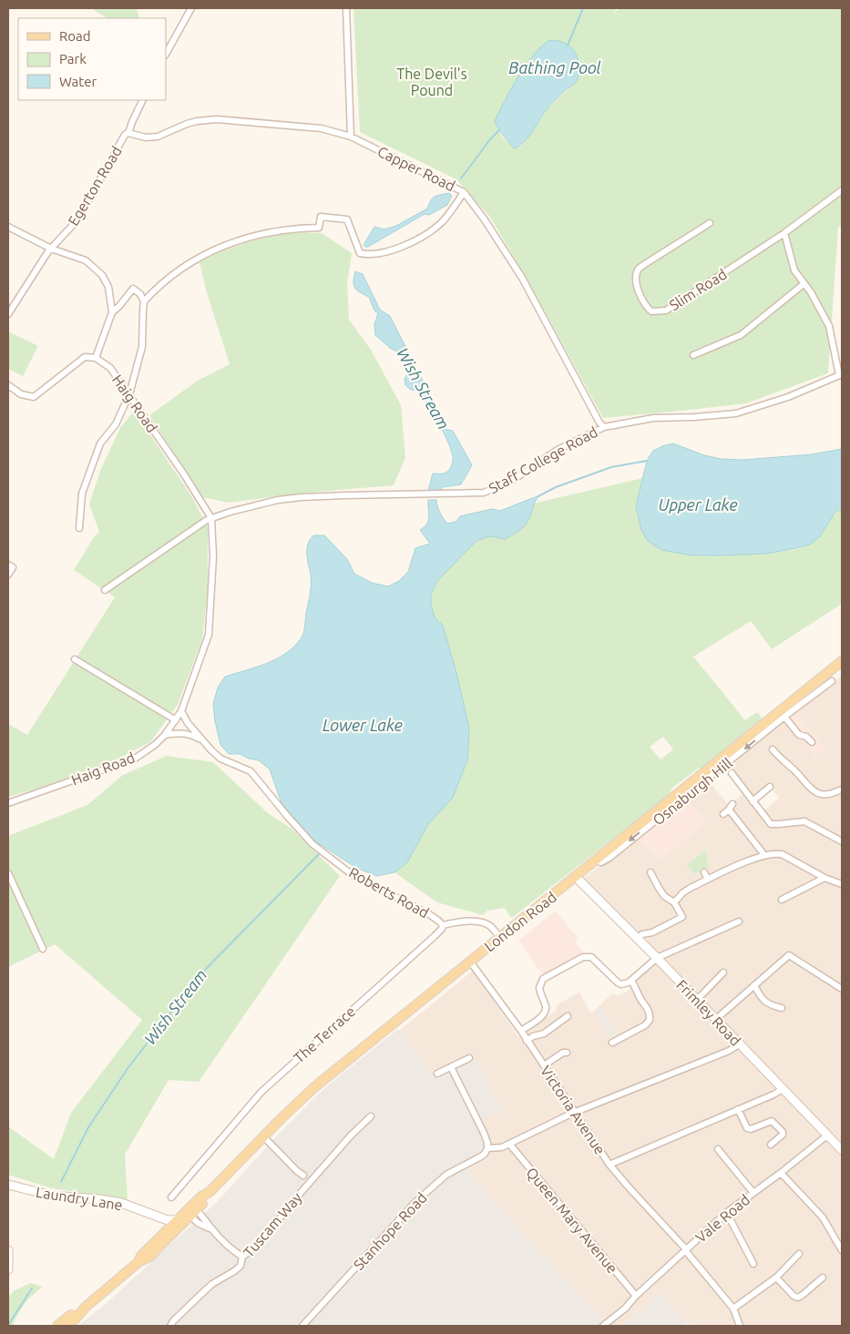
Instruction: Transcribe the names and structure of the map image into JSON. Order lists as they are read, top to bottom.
{
  "streets": {
    "main road": ["London Road", "Frimley Road", "Laundry Lane"],
    "street": [
      "Capper Road",
      "Egerton Road",
      "Slim Road",
      "Haig Road",
      "Staff College Road",
      "Roberts Road",
      "The Terrace",
      "Victoria Avenue",
      "Vale Road",
      "Queen Mary Avenue",
      "Tuscam Way",
      "Stanhope Road"
    ]
  },
  "crossings": [
    ["Capper Road", "Egerton Road"],
    ["Capper Road", "Staff College Road"],
    ["Haig Road", "Staff College Road"],
    ["Roberts Road", "The Terrace"],
    ["London Road", "Frimley Road"],
    ["London Road", "Victoria Avenue"],
    ["London Road", "Laundry Lane"],
    ["Frimley Road", "Vale Road"],
    ["Victoria Avenue", "Vale Road"],
    ["Vale Road", "Queen Mary Avenue"]
  ],
  "water": [
    "Bathing Pool",
    "Wish Stream",
    "Upper Lake",
    "Lower Lake"
  ],
  "parks": ["The Devil's Pound"],
  "legend": ["Road", "Park", "Water"]
}
